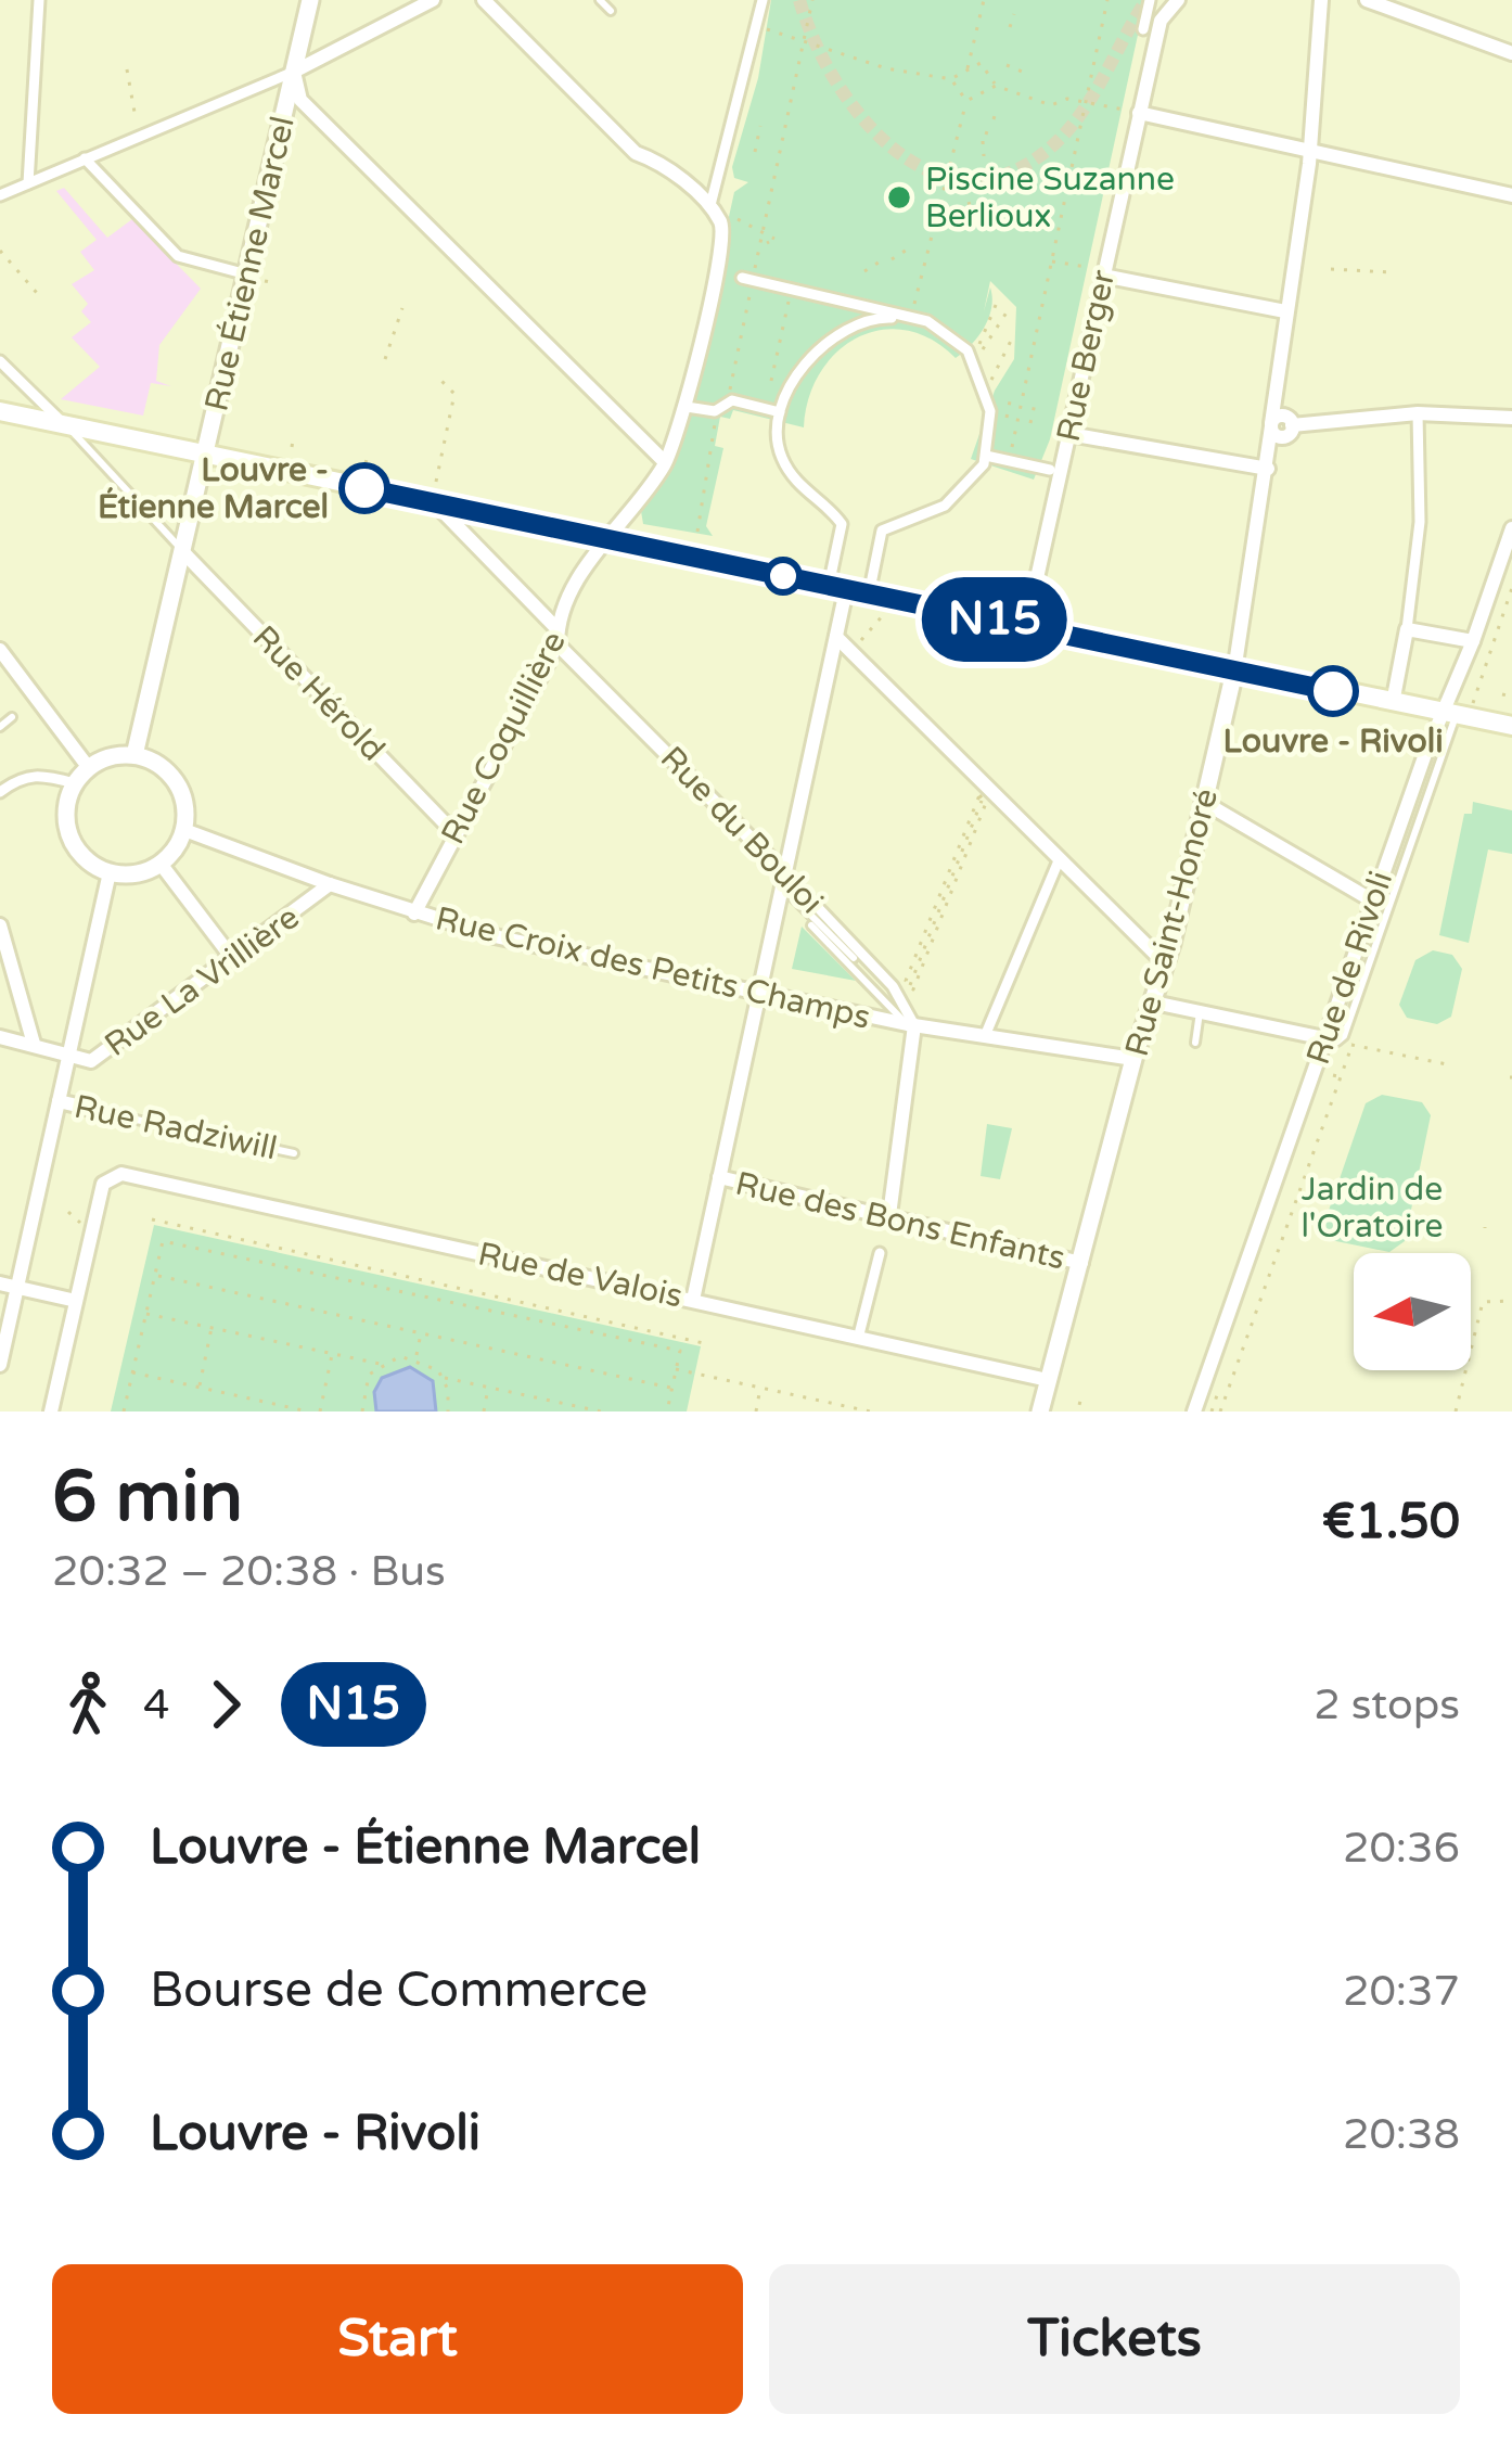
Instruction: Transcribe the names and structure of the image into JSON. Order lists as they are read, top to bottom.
{
  "streets": {
    "street": [
      "Rue Étienne Marcel",
      "Rue Berger",
      "Rue Hérold",
      "Rue Coquillière",
      "Rue du Bouloi",
      "Rue Saint-Honoré",
      "Rue Croix des Petits Champs",
      "Rue de Rivoli",
      "Rue La Vrillière",
      "Rue Radziwill",
      "Rue des Bons Enfants",
      "Rue de Valois"
    ]
  },
  "crossings": [
    ["Rue Étienne Marcel", "Rue Hérold"],
    ["Rue Étienne Marcel", "Rue Croix des Petits Champs"],
    ["Rue Hérold", "Rue Coquillière"],
    ["Rue Coquillière", "Rue du Bouloi"],
    ["Rue Coquillière", "Rue Croix des Petits Champs"],
    ["Rue du Bouloi", "Rue Croix des Petits Champs"],
    ["Rue Saint-Honoré", "Rue Croix des Petits Champs"],
    ["Rue Saint-Honoré", "Rue des Bons Enfants"],
    ["Rue Saint-Honoré", "Rue de Valois"],
    ["Rue Croix des Petits Champs", "Rue La Vrillière"]
  ],
  "parks": ["Jardin de l'Oratoire"],
  "places": ["Piscine Suzanne Berlioux", "Louvre - Étienne Marcel", "Louvre - Rivoli"],
  "lines": ["bus line N15"],
  "north": "left",
  "page": {
    "on_map": "N15",
    "heading": ["6 min", "20:32 – 20:38 · Bus", "€1.50"],
    "legs": ["4", "N15", "2 stops"],
    "list": [
      {
        "name": "Louvre - Étienne Marcel",
        "value": "20:36"
      },
      {
        "name": "Bourse de Commerce",
        "value": "20:37"
      },
      {
        "name": "Louvre - Rivoli",
        "value": "20:38"
      }
    ],
    "buttons": ["Start", "Tickets"]
  }
}
